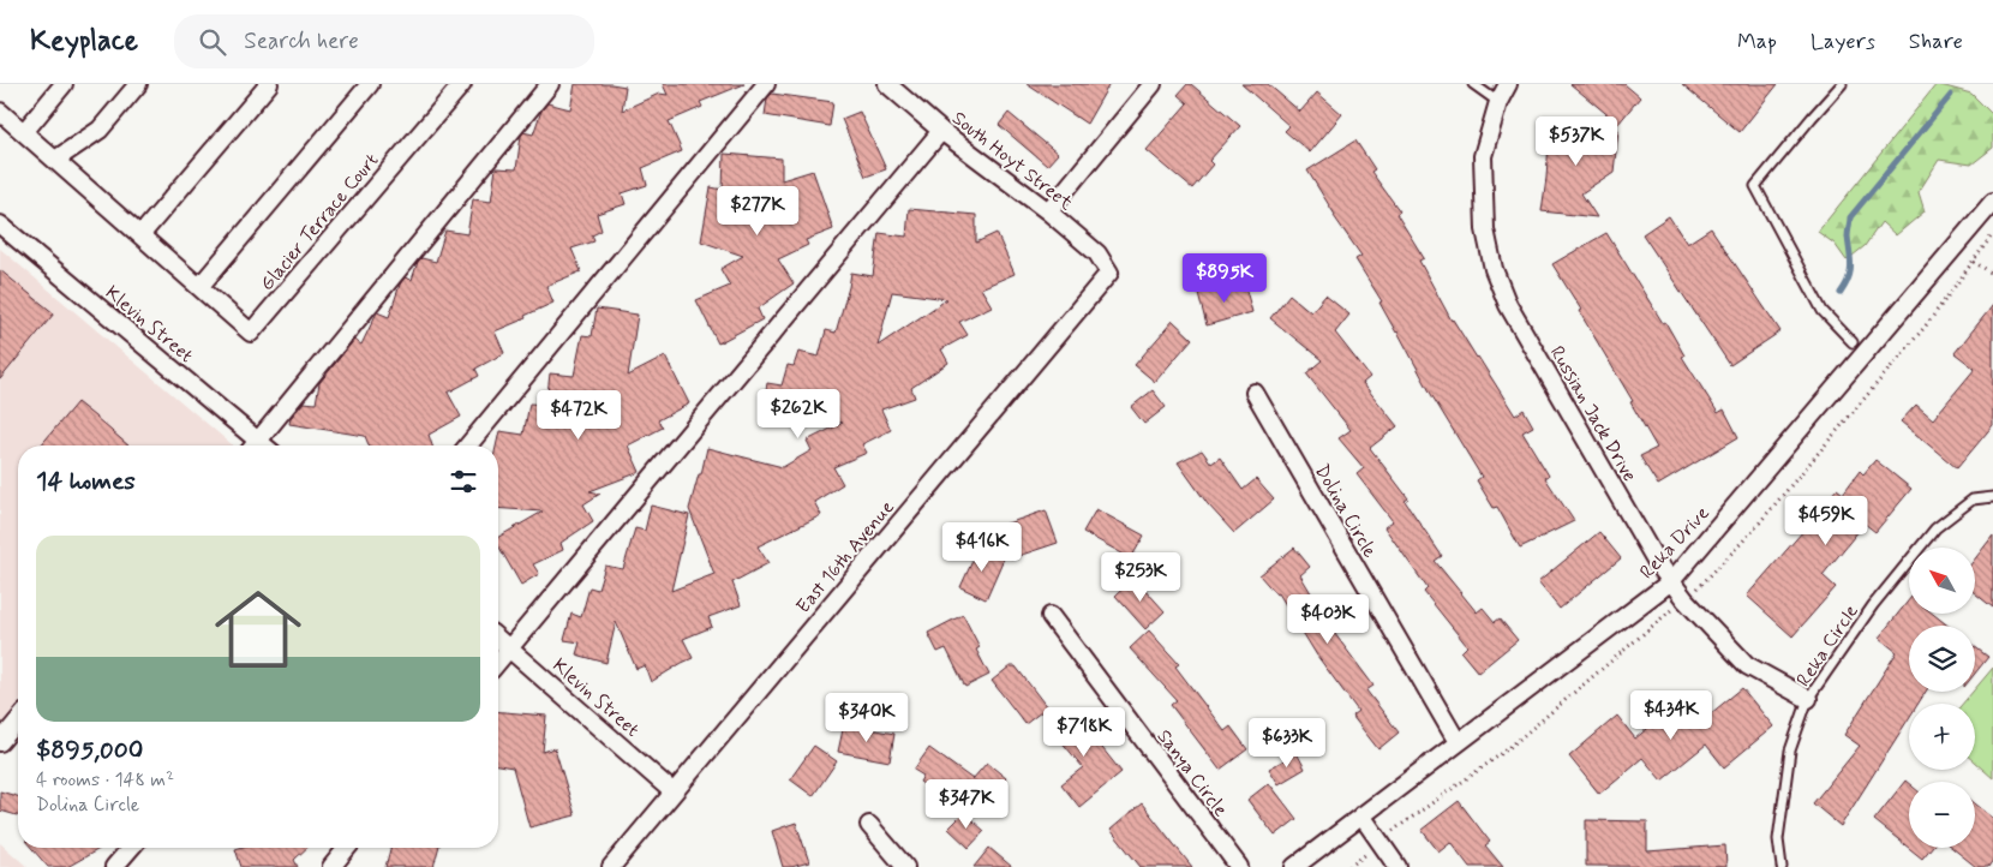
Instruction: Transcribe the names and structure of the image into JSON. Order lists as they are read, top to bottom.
{
  "streets": {
    "street": [
      "South Hoyt Street",
      "Glacier Terrace Court",
      "Klevin Street",
      "Russian Jack Drive",
      "Dolina Circle",
      "Reka Drive",
      "East 16th Avenue",
      "Sanya Circle"
    ],
    "lane": ["Reka Circle"]
  },
  "crossings": [
    ["South Hoyt Street", "East 16th Avenue"],
    ["Klevin Street", "East 16th Avenue"],
    ["Russian Jack Drive", "Reka Drive"],
    ["Russian Jack Drive", "Reka Circle"],
    ["Dolina Circle", "Reka Drive"]
  ],
  "north": "top left",
  "page": {
    "header": "Keyplace",
    "search": "Search here",
    "nav": ["Map", "Layers", "Share"],
    "price": [
      "$537K",
      "$277K",
      "$895K",
      "$262K",
      "$472K",
      "$459K",
      "$416K",
      "$253K",
      "$403K",
      "$434K",
      "$340K",
      "$718K",
      "$633K",
      "$347K"
    ],
    "heading": "14 homes",
    "list": [
      {
        "name": "$895,000",
        "note": "4 rooms · 148 m² · Dolina Circle"
      }
    ],
    "map_buttons": ["+", "−"]
  }
}
